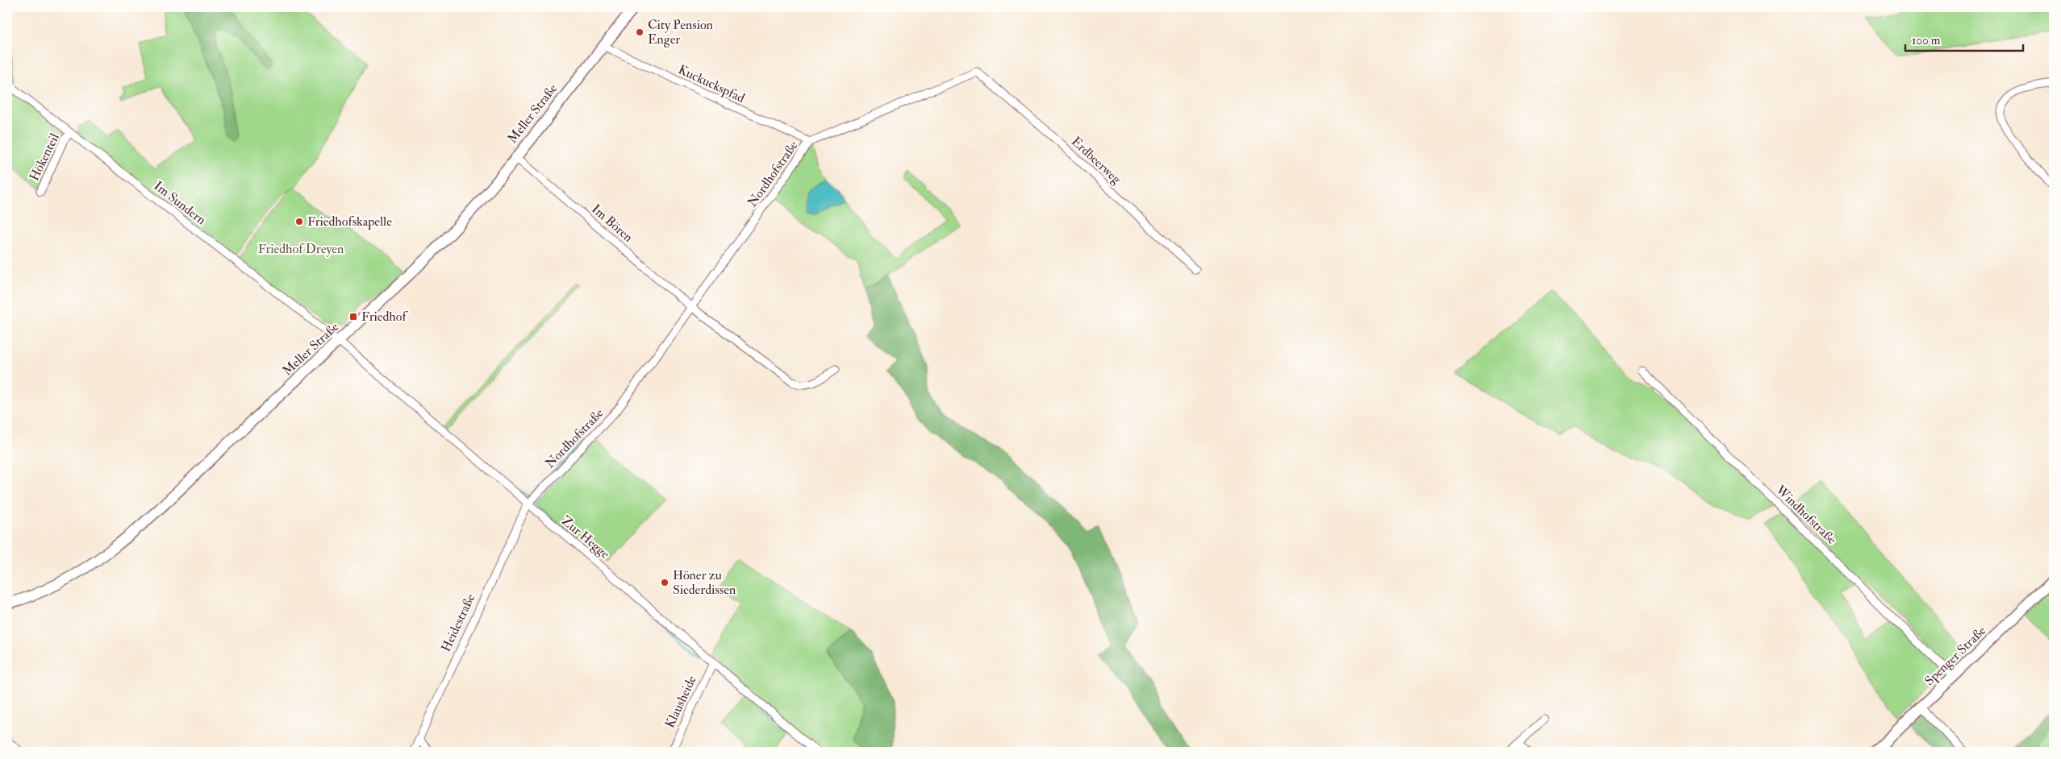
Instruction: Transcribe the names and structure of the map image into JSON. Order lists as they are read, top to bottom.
{
  "streets": {
    "main road": ["Meller Straße", "Spenger Straße"],
    "street": [
      "Kuckuckspfad",
      "Hökenteil",
      "Erdbeerweg",
      "Nordhofstraße",
      "Im Sundern",
      "Im Bören",
      "Windhofstraße",
      "Zur Hegge",
      "Heidestraße",
      "Klausheide"
    ]
  },
  "crossings": [
    ["Kuckuckspfad", "Meller Straße"],
    ["Kuckuckspfad", "Nordhofstraße"],
    ["Meller Straße", "Im Sundern"],
    ["Meller Straße", "Im Bören"],
    ["Meller Straße", "Zur Hegge"],
    ["Hökenteil", "Im Sundern"],
    ["Erdbeerweg", "Nordhofstraße"],
    ["Nordhofstraße", "Im Bören"],
    ["Nordhofstraße", "Zur Hegge"],
    ["Nordhofstraße", "Heidestraße"],
    ["Im Sundern", "Zur Hegge"],
    ["Windhofstraße", "Spenger Straße"],
    ["Zur Hegge", "Heidestraße"],
    ["Zur Hegge", "Klausheide"]
  ],
  "parks": ["Friedhof Dreyen"],
  "places": {
    "other": ["City Pension Enger", "Friedhofskapelle", "Höner zu Siederdissen"],
    "transit": ["Friedhof"]
  },
  "scale_bar": "100 m"
}
